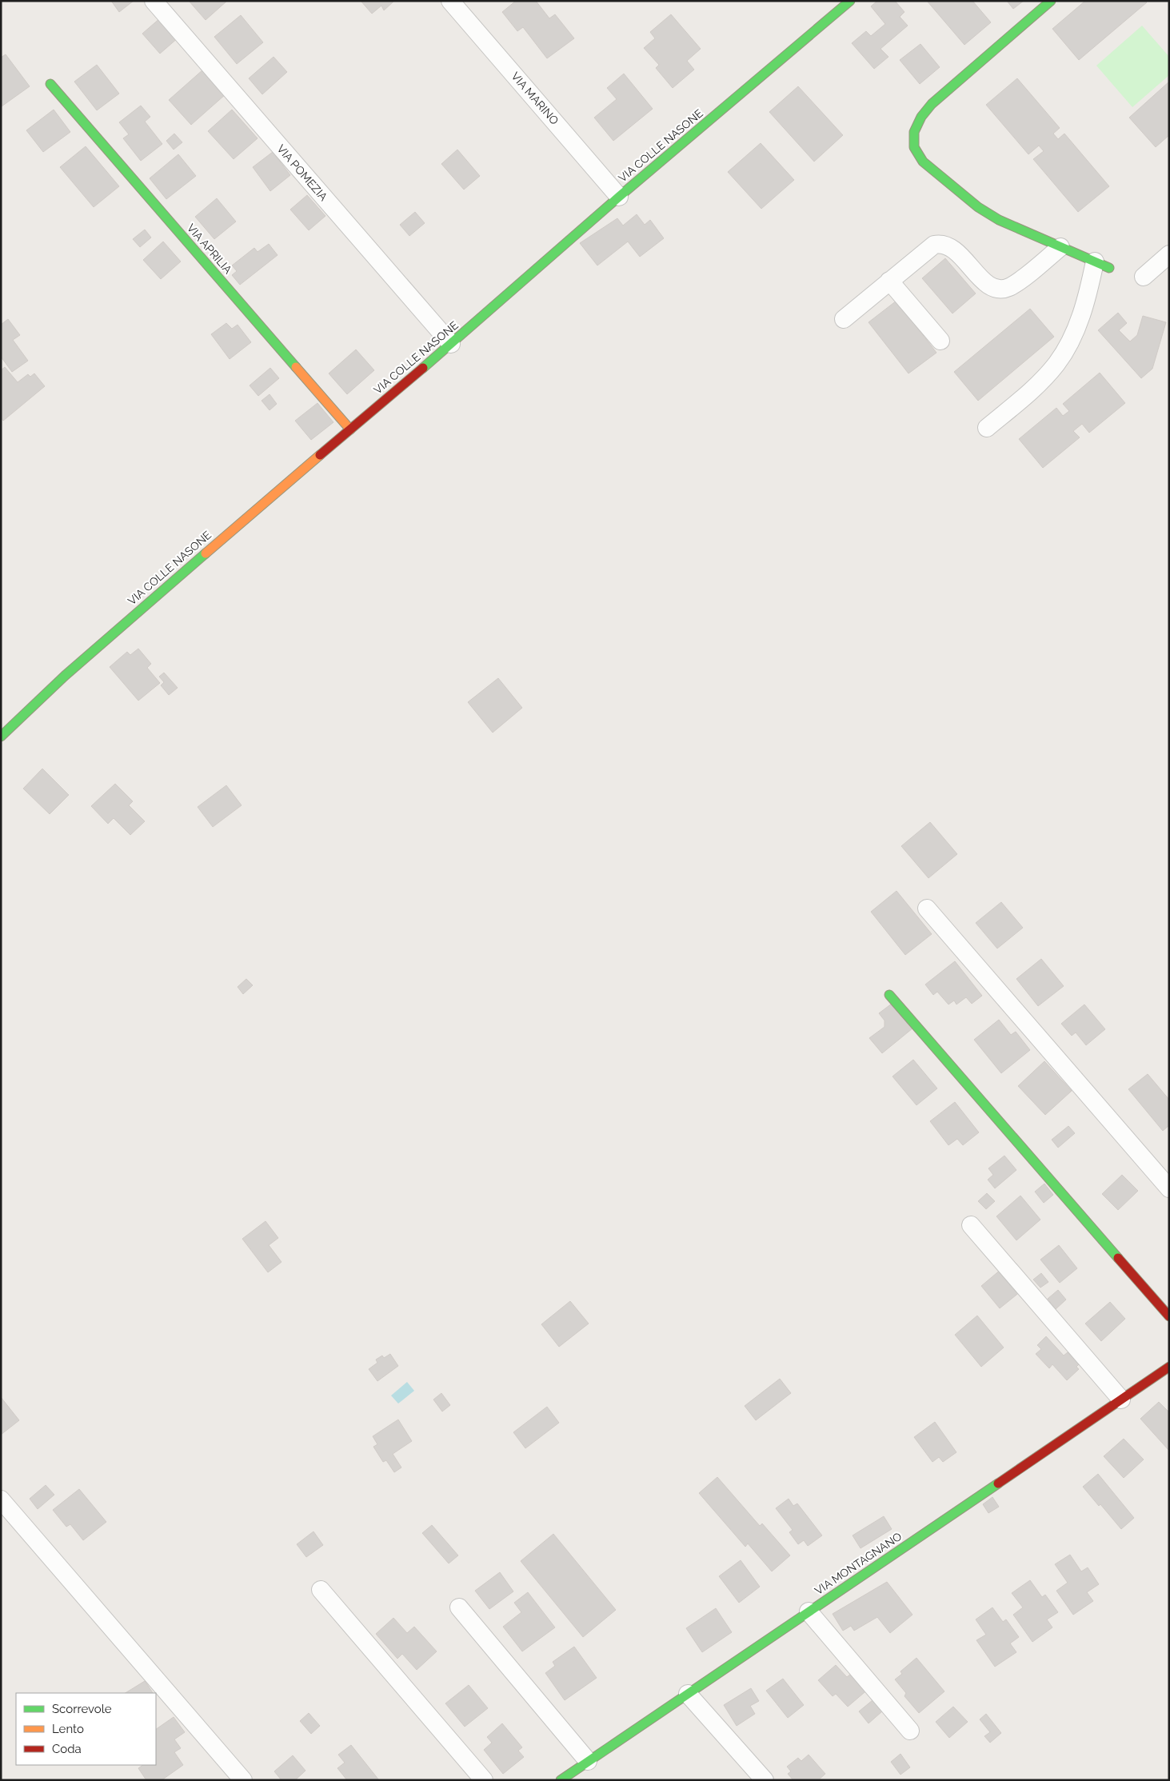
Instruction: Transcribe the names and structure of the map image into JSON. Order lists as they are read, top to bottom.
{
  "streets": {
    "street": [
      "VIA MARINO",
      "VIA COLLE NASONE",
      "VIA POMEZIA",
      "VIA APRILIA",
      "VIA MONTAGNANO"
    ]
  },
  "crossings": [
    ["VIA MARINO", "VIA COLLE NASONE"],
    ["VIA COLLE NASONE", "VIA POMEZIA"],
    ["VIA COLLE NASONE", "VIA APRILIA"]
  ],
  "legend": ["Scorrevole", "Lento", "Coda"]
}
